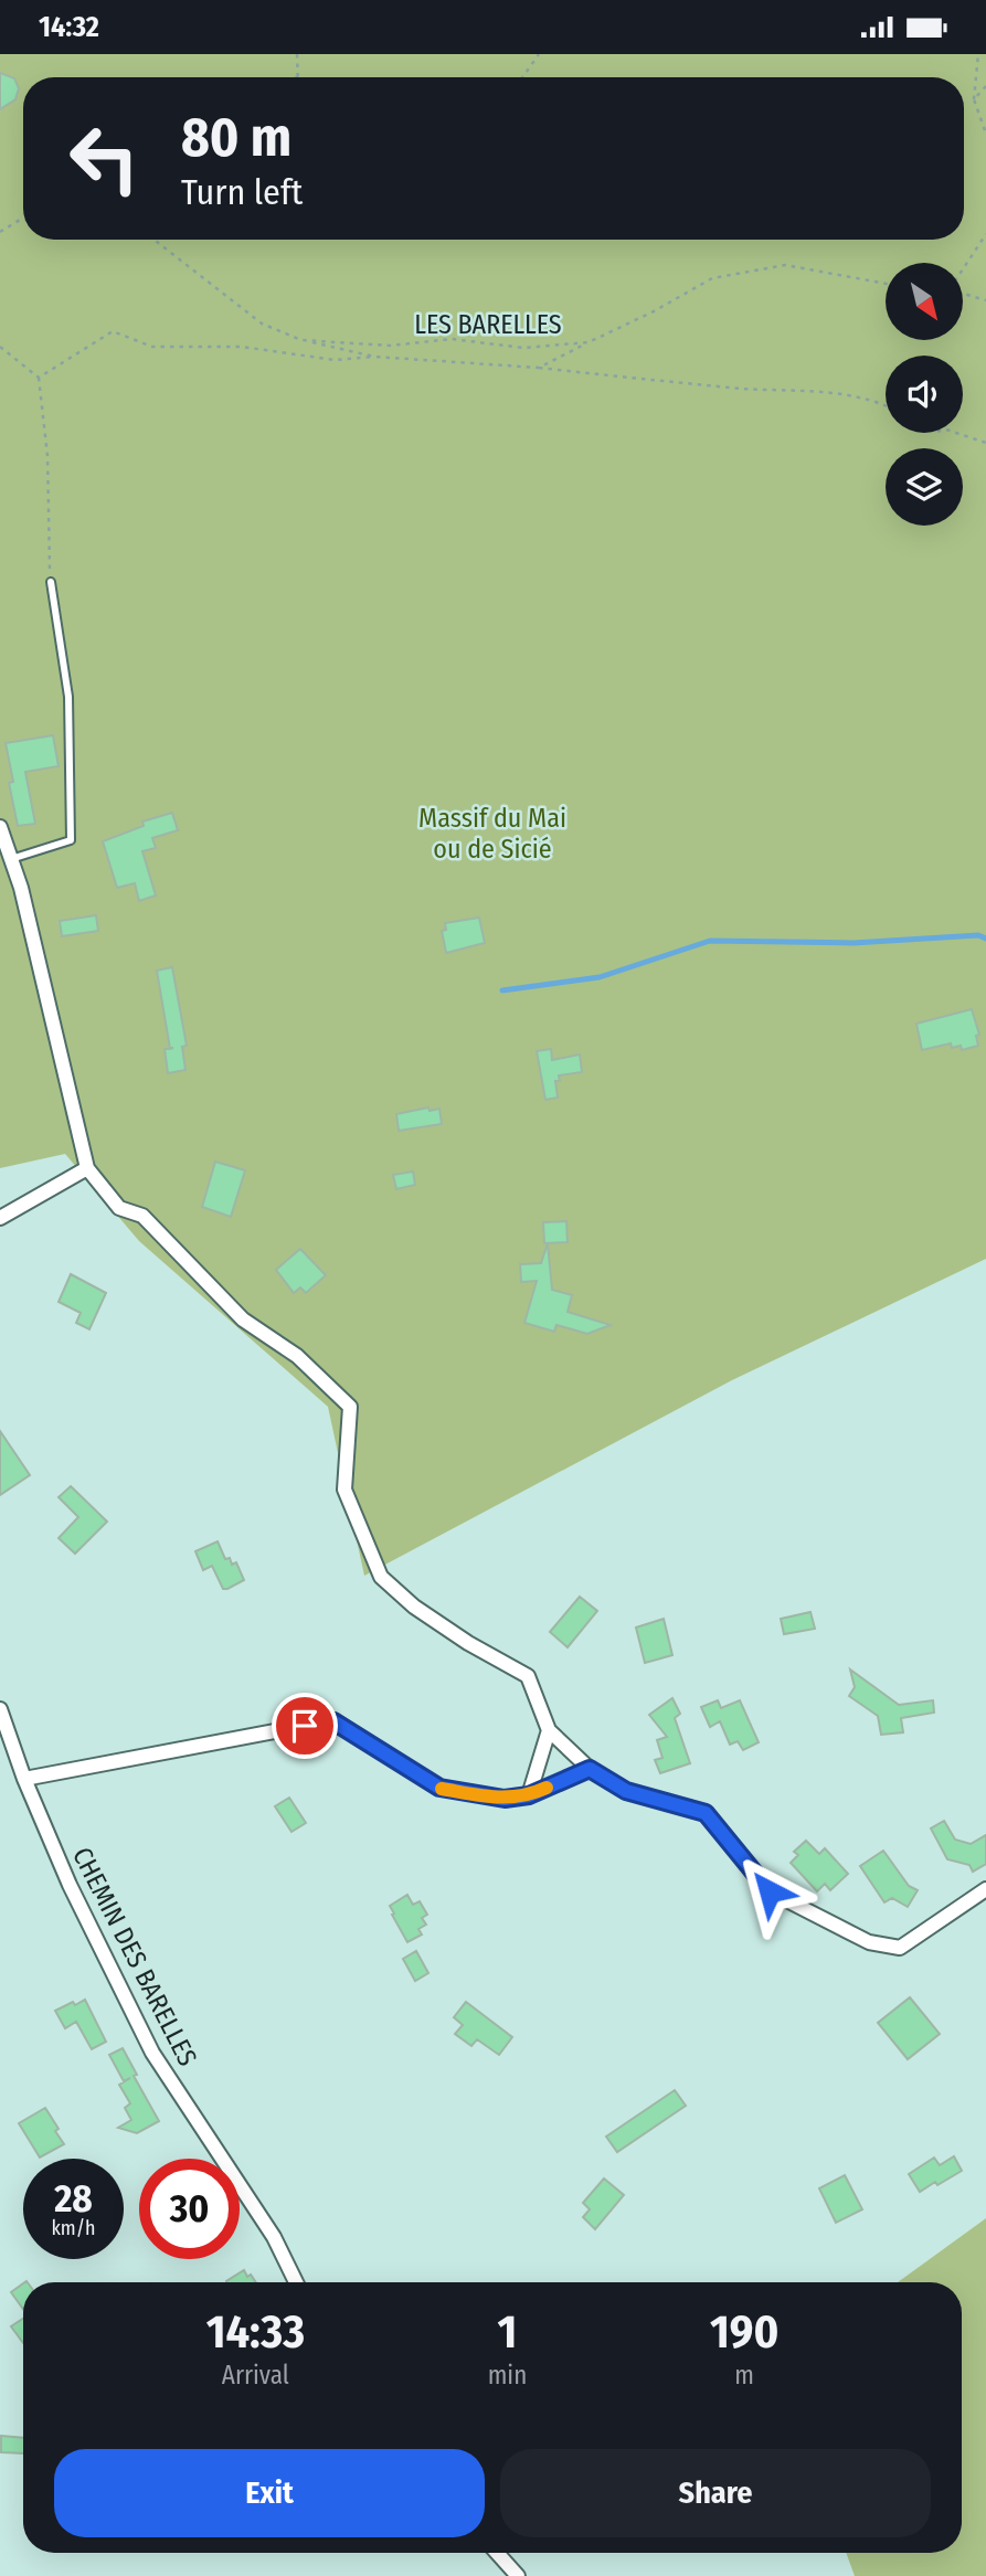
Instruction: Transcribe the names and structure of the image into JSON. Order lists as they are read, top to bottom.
{
  "streets": {
    "street": ["CHEMIN DES BARELLES"],
    "path": ["LES BARELLES"]
  },
  "parks": ["Massif du Mai ou de Sicié"],
  "north": "bottom right",
  "page": {
    "status": "14:32",
    "turn": ["80 m", "Turn left"],
    "speed": "28 km/h",
    "limit": "30",
    "eta": [
      "14:33",
      "Arrival",
      "1",
      "min",
      "190",
      "m"
    ],
    "buttons": ["Exit", "Share"]
  }
}
